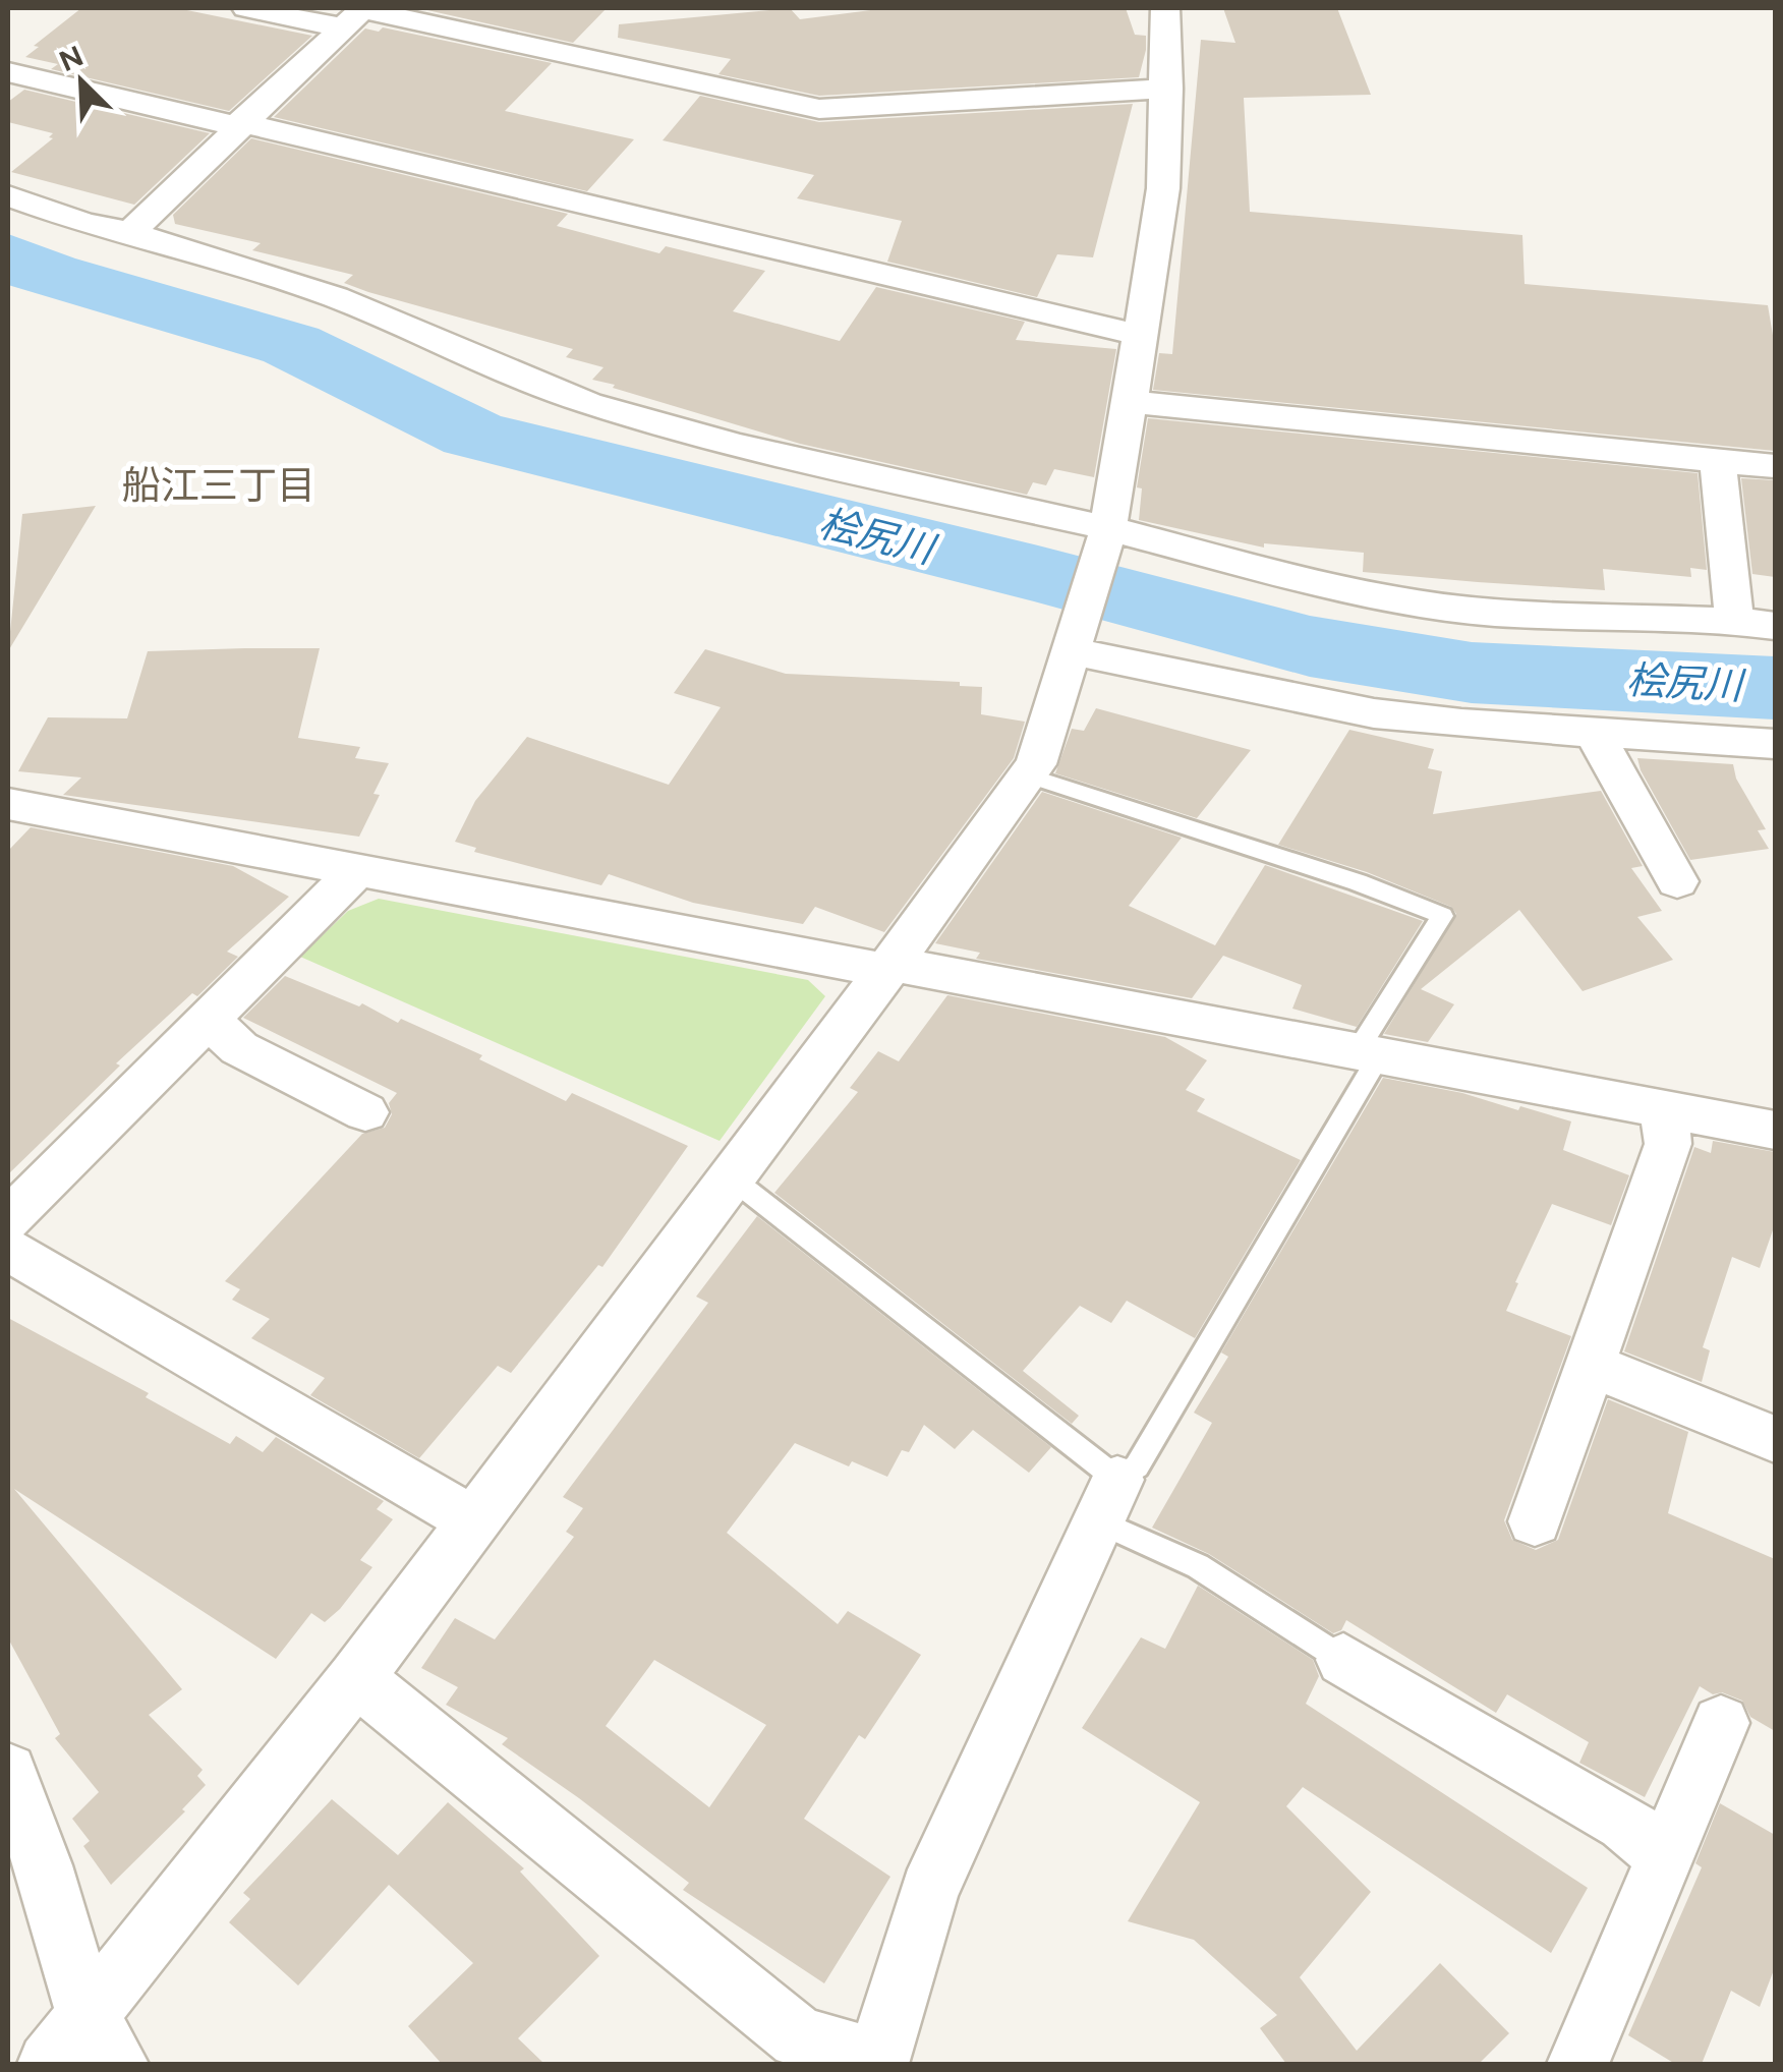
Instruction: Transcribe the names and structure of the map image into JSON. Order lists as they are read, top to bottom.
{
  "districts": ["船江三丁目"],
  "water": ["桧尻川"],
  "north": "top left"
}
